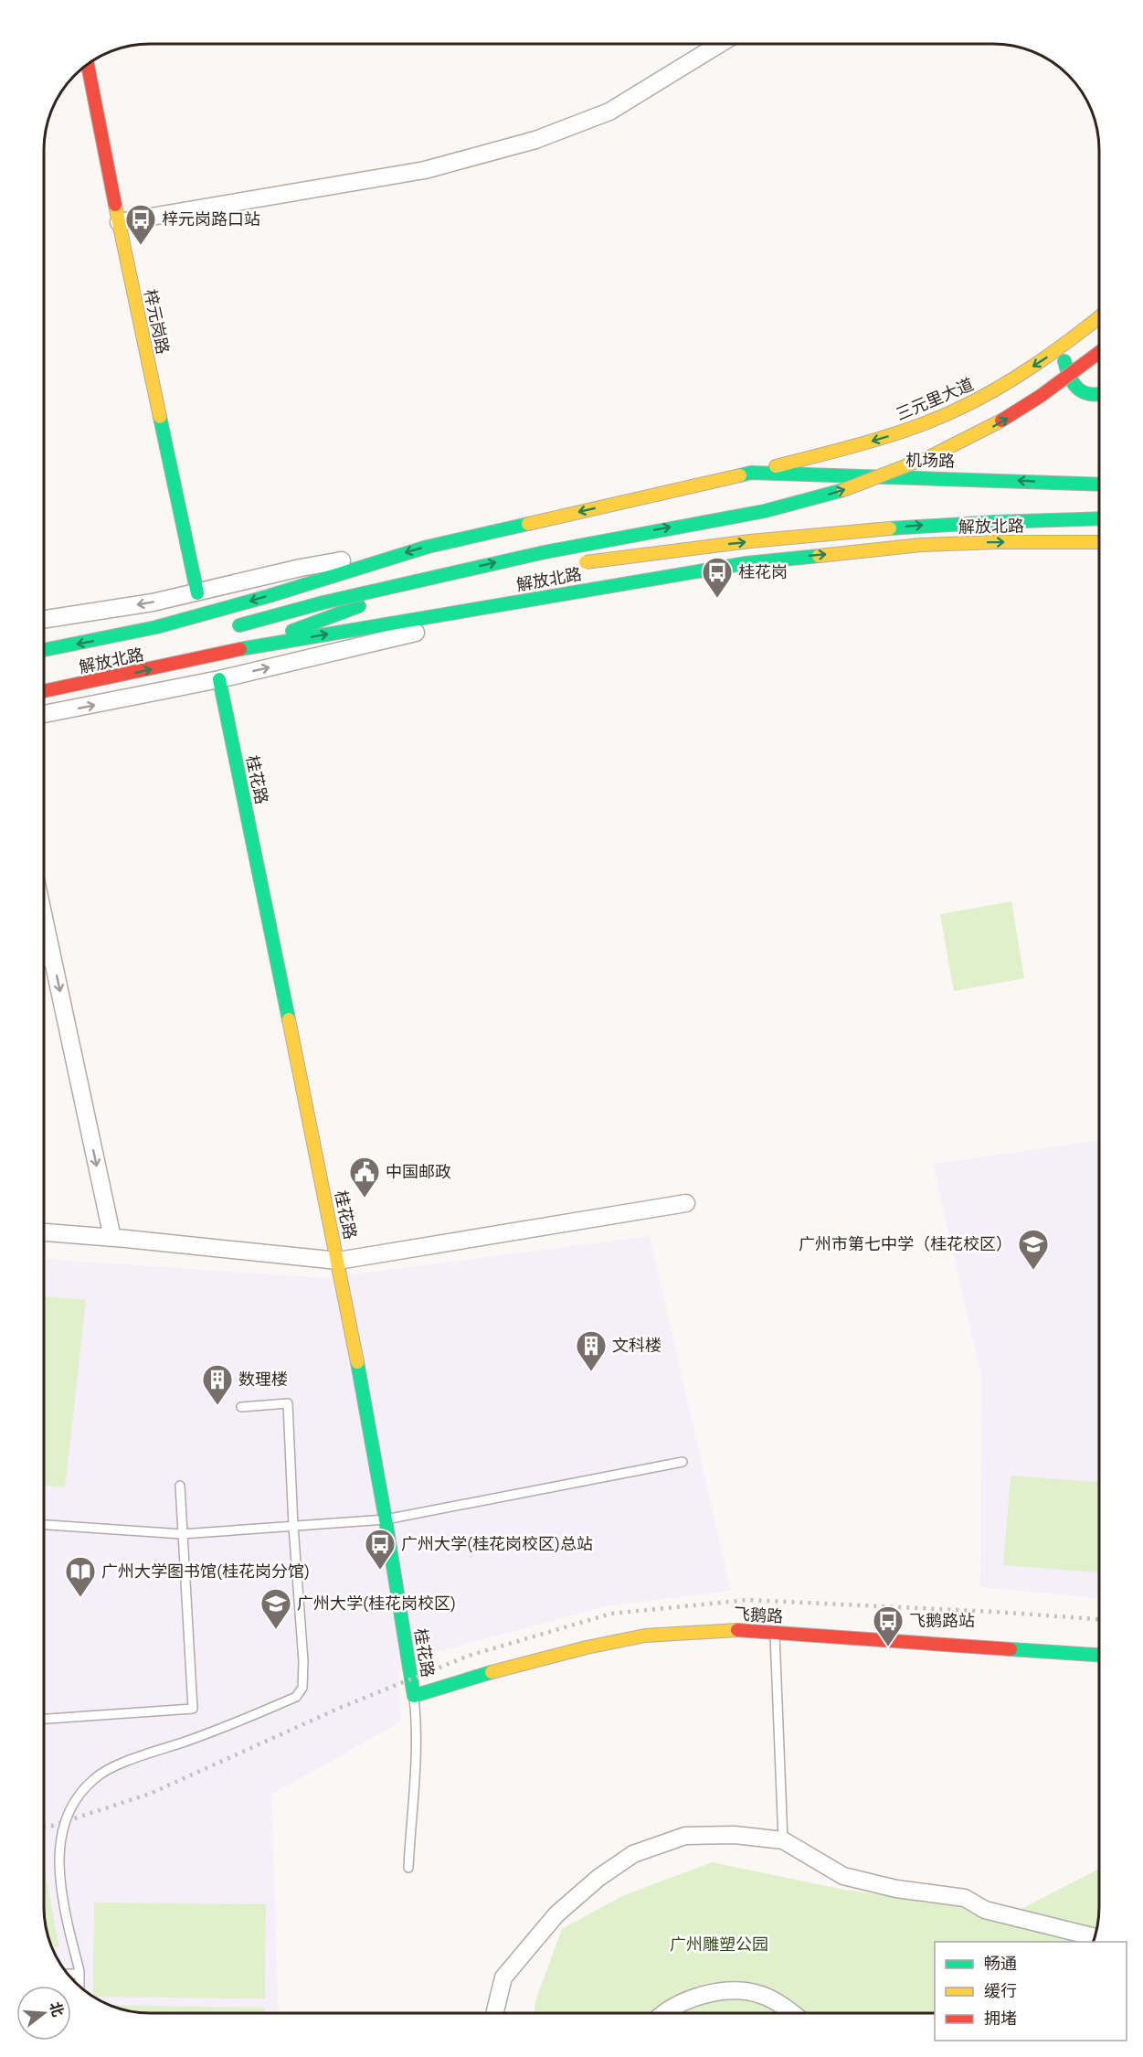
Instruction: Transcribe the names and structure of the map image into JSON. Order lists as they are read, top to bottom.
{
  "streets": {
    "main road": [
      "梓元岗路",
      "三元里大道",
      "机场路",
      "解放北路",
      "桂花路",
      "飞鹅路"
    ]
  },
  "crossings": [
    ["三元里大道", "机场路"],
    ["三元里大道", "解放北路"],
    ["机场路", "解放北路"],
    ["桂花路", "飞鹅路"]
  ],
  "parks": ["广州雕塑公园"],
  "places": {
    "bus stop": [
      "梓元岗路口站",
      "桂花岗",
      "广州大学(桂花岗校区)总站",
      "飞鹅路站"
    ],
    "public building": ["中国邮政"],
    "school or university": ["广州市第七中学（桂花校区）", "广州大学(桂花岗校区)"],
    "building": ["文科楼", "数理楼"],
    "library": ["广州大学图书馆(桂花岗分馆)"]
  },
  "legend": ["畅通", "缓行", "拥堵"],
  "north": "right"
}
